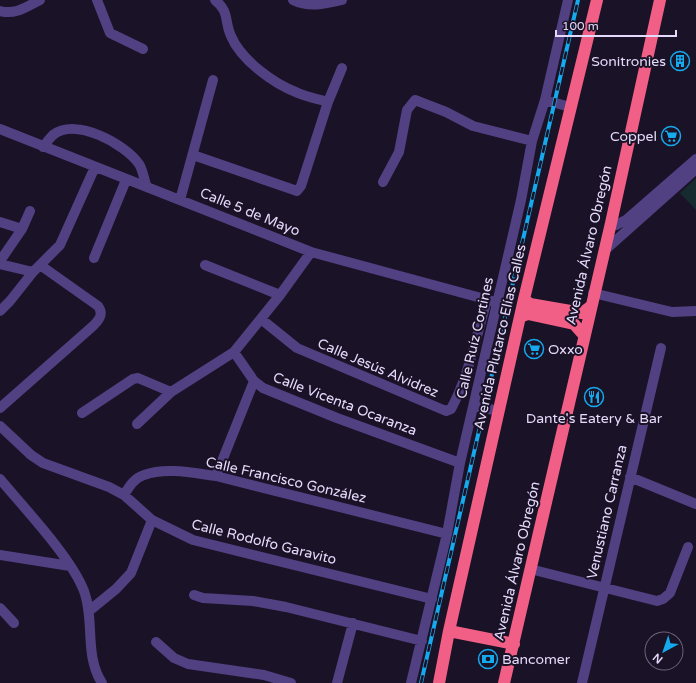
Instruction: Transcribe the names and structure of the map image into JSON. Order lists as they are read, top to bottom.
{
  "streets": {
    "highway": ["Avenida Álvaro Obregón", "Avenida Plutarco Elías Calles"],
    "street": [
      "Calle 5 de Mayo",
      "Calle Ruíz Cortines",
      "Calle Jesús Alvidrez",
      "Calle Vicenta Ocaranza",
      "Calle Francisco González",
      "Venustiano Carranza",
      "Calle Rodolfo Garavito"
    ]
  },
  "crossings": [
    ["Calle 5 de Mayo", "Calle Ruíz Cortines"],
    ["Calle 5 de Mayo", "Calle Jesús Alvidrez"],
    ["Calle Ruíz Cortines", "Calle Jesús Alvidrez"],
    ["Calle Ruíz Cortines", "Calle Vicenta Ocaranza"],
    ["Calle Ruíz Cortines", "Calle Francisco González"],
    ["Calle Ruíz Cortines", "Calle Rodolfo Garavito"],
    ["Calle Francisco González", "Calle Rodolfo Garavito"]
  ],
  "places": {
    "building": ["Sonitronies"],
    "supermarket": ["Coppel", "Oxxo"],
    "restaurant": ["Dante's Eatery & Bar"],
    "bank": ["Bancomer"]
  },
  "scale_bar": "100 m",
  "north": "bottom left"
}
